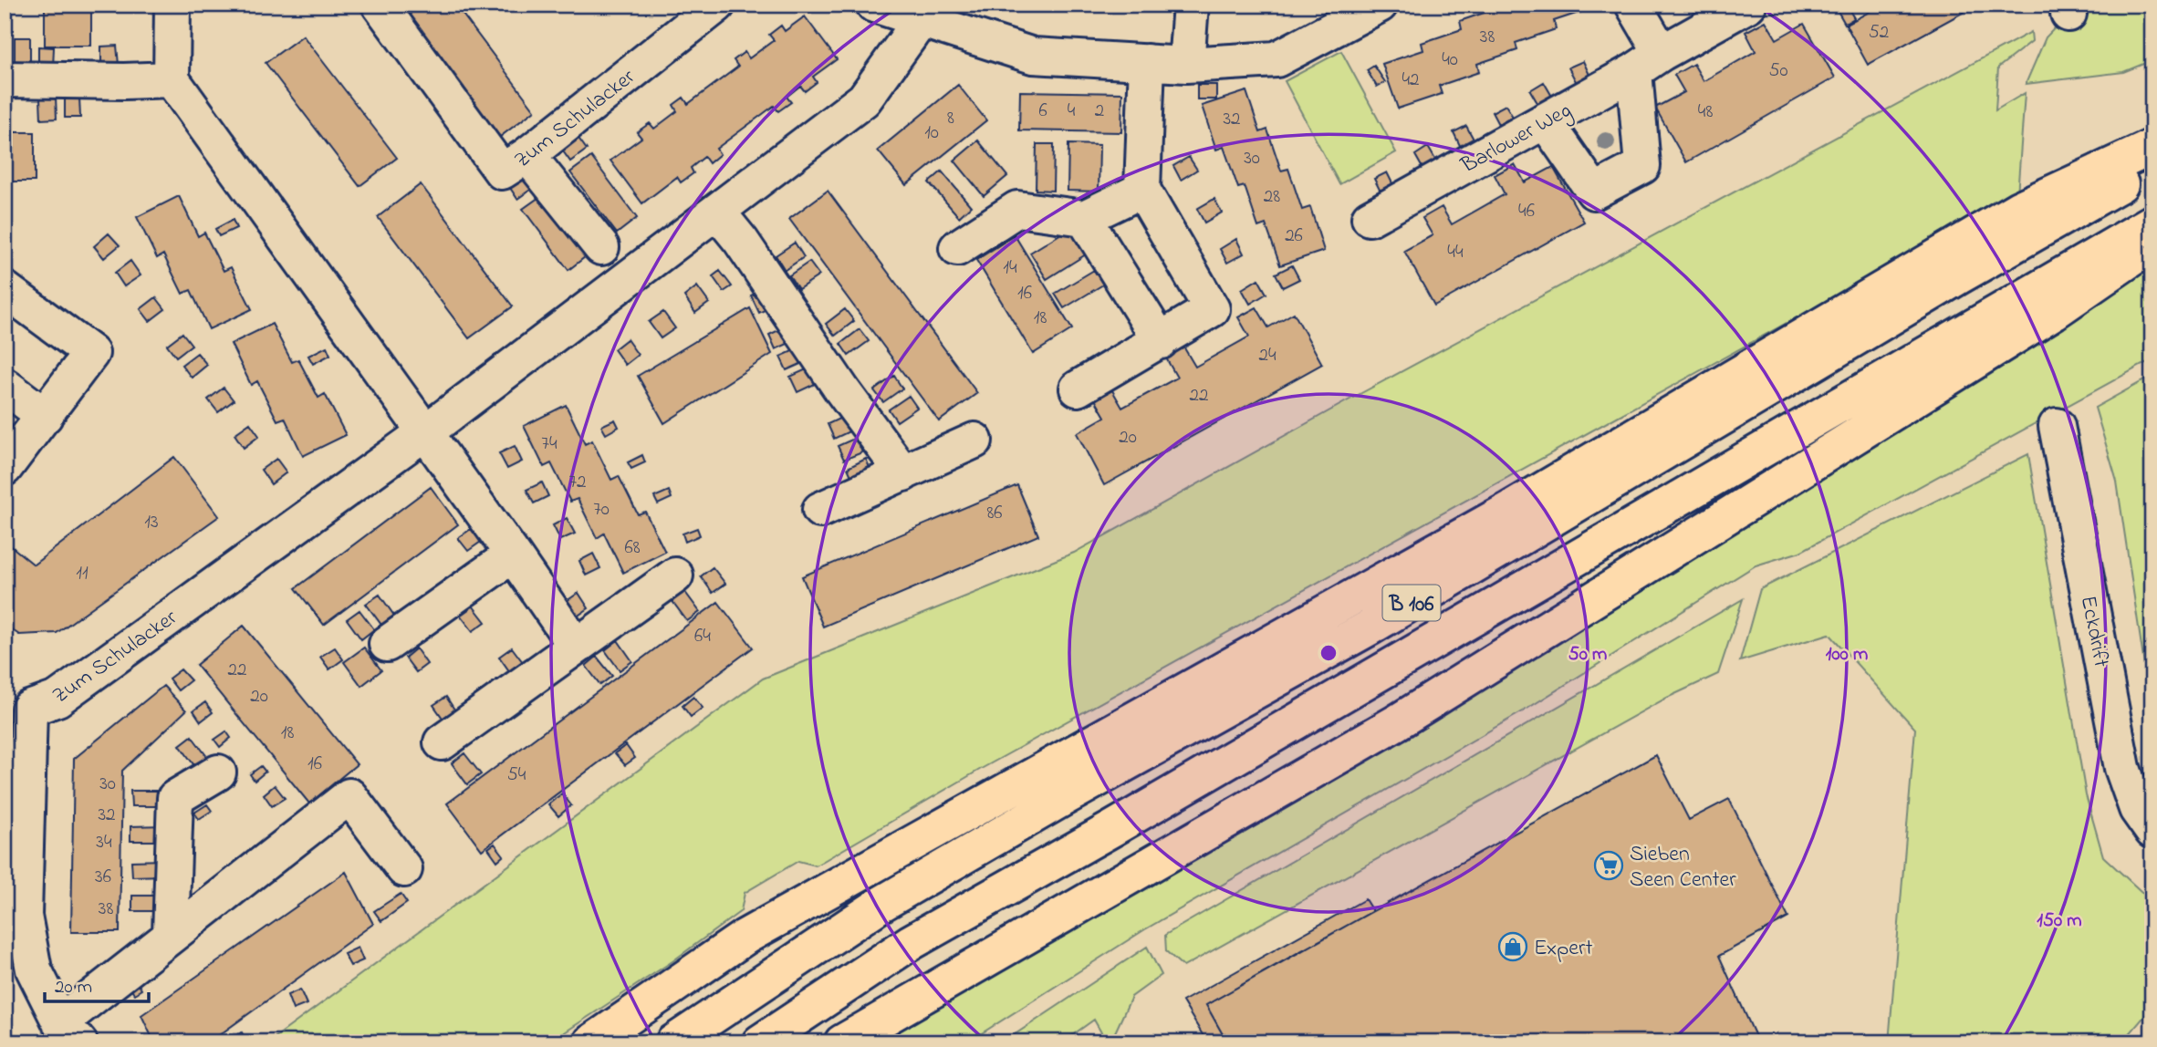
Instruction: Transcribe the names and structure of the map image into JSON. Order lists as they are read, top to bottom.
{
  "streets": {
    "highway": ["B 106"],
    "street": ["Zum Schulacker", "Barlower Weg", "Eckdrift"]
  },
  "places": {
    "supermarket": ["Sieben Seen Center"],
    "shop": ["Expert"]
  },
  "house_numbers": [
    "52",
    "38",
    "40",
    "50",
    "42",
    "6",
    "4",
    "2",
    "48",
    "8",
    "32",
    "10",
    "30",
    "28",
    "46",
    "26",
    "44",
    "14",
    "16",
    "18",
    "24",
    "22",
    "20",
    "74",
    "72",
    "70",
    "86",
    "13",
    "68",
    "11",
    "64",
    "22",
    "20",
    "18",
    "16",
    "54",
    "30",
    "32",
    "34",
    "36",
    "38"
  ],
  "scale_bar": "20 m",
  "rings": ["50 m", "100 m", "150 m"]
}
